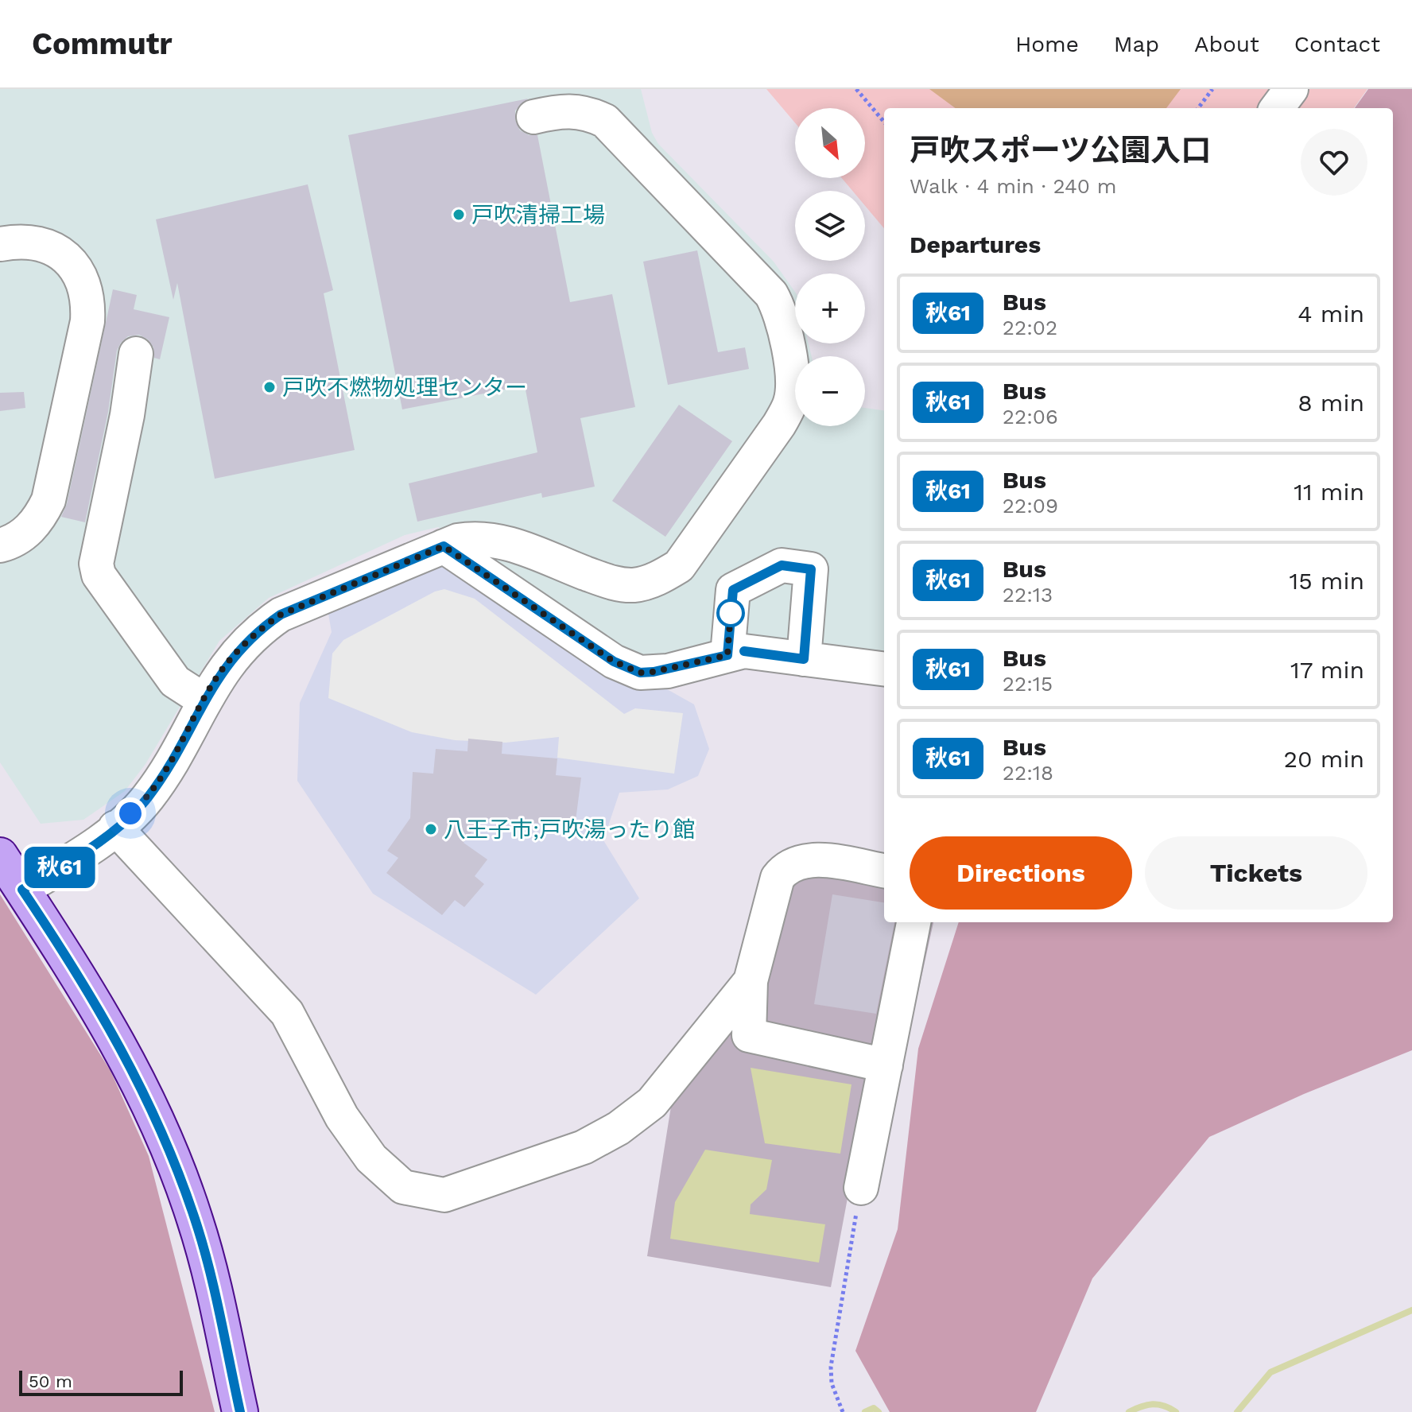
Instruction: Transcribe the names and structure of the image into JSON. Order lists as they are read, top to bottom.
{
  "places": ["戸吹清掃工場", "戸吹不燃物処理センター", "八王子市;戸吹湯ったり館"],
  "lines": ["bus line 秋61"],
  "scale_bar": "50 m",
  "north": "bottom right",
  "page": {
    "header": "Commutr",
    "nav": [
      "Home",
      "Map",
      "About",
      "Contact"
    ],
    "on_map": "秋61",
    "map_buttons": ["+", "−"],
    "heading": [
      ["戸吹スポーツ公園入口", "Walk · 4 min · 240 m"],
      "Departures"
    ],
    "list": [
      {
        "mark": "秋61",
        "name": "Bus",
        "note": "22:02",
        "value": "4 min"
      },
      {
        "mark": "秋61",
        "name": "Bus",
        "note": "22:06",
        "value": "8 min"
      },
      {
        "mark": "秋61",
        "name": "Bus",
        "note": "22:09",
        "value": "11 min"
      },
      {
        "mark": "秋61",
        "name": "Bus",
        "note": "22:13",
        "value": "15 min"
      },
      {
        "mark": "秋61",
        "name": "Bus",
        "note": "22:15",
        "value": "17 min"
      },
      {
        "mark": "秋61",
        "name": "Bus",
        "note": "22:18",
        "value": "20 min"
      }
    ],
    "buttons": ["Directions", "Tickets"],
    "scale": "50 m"
  }
}
